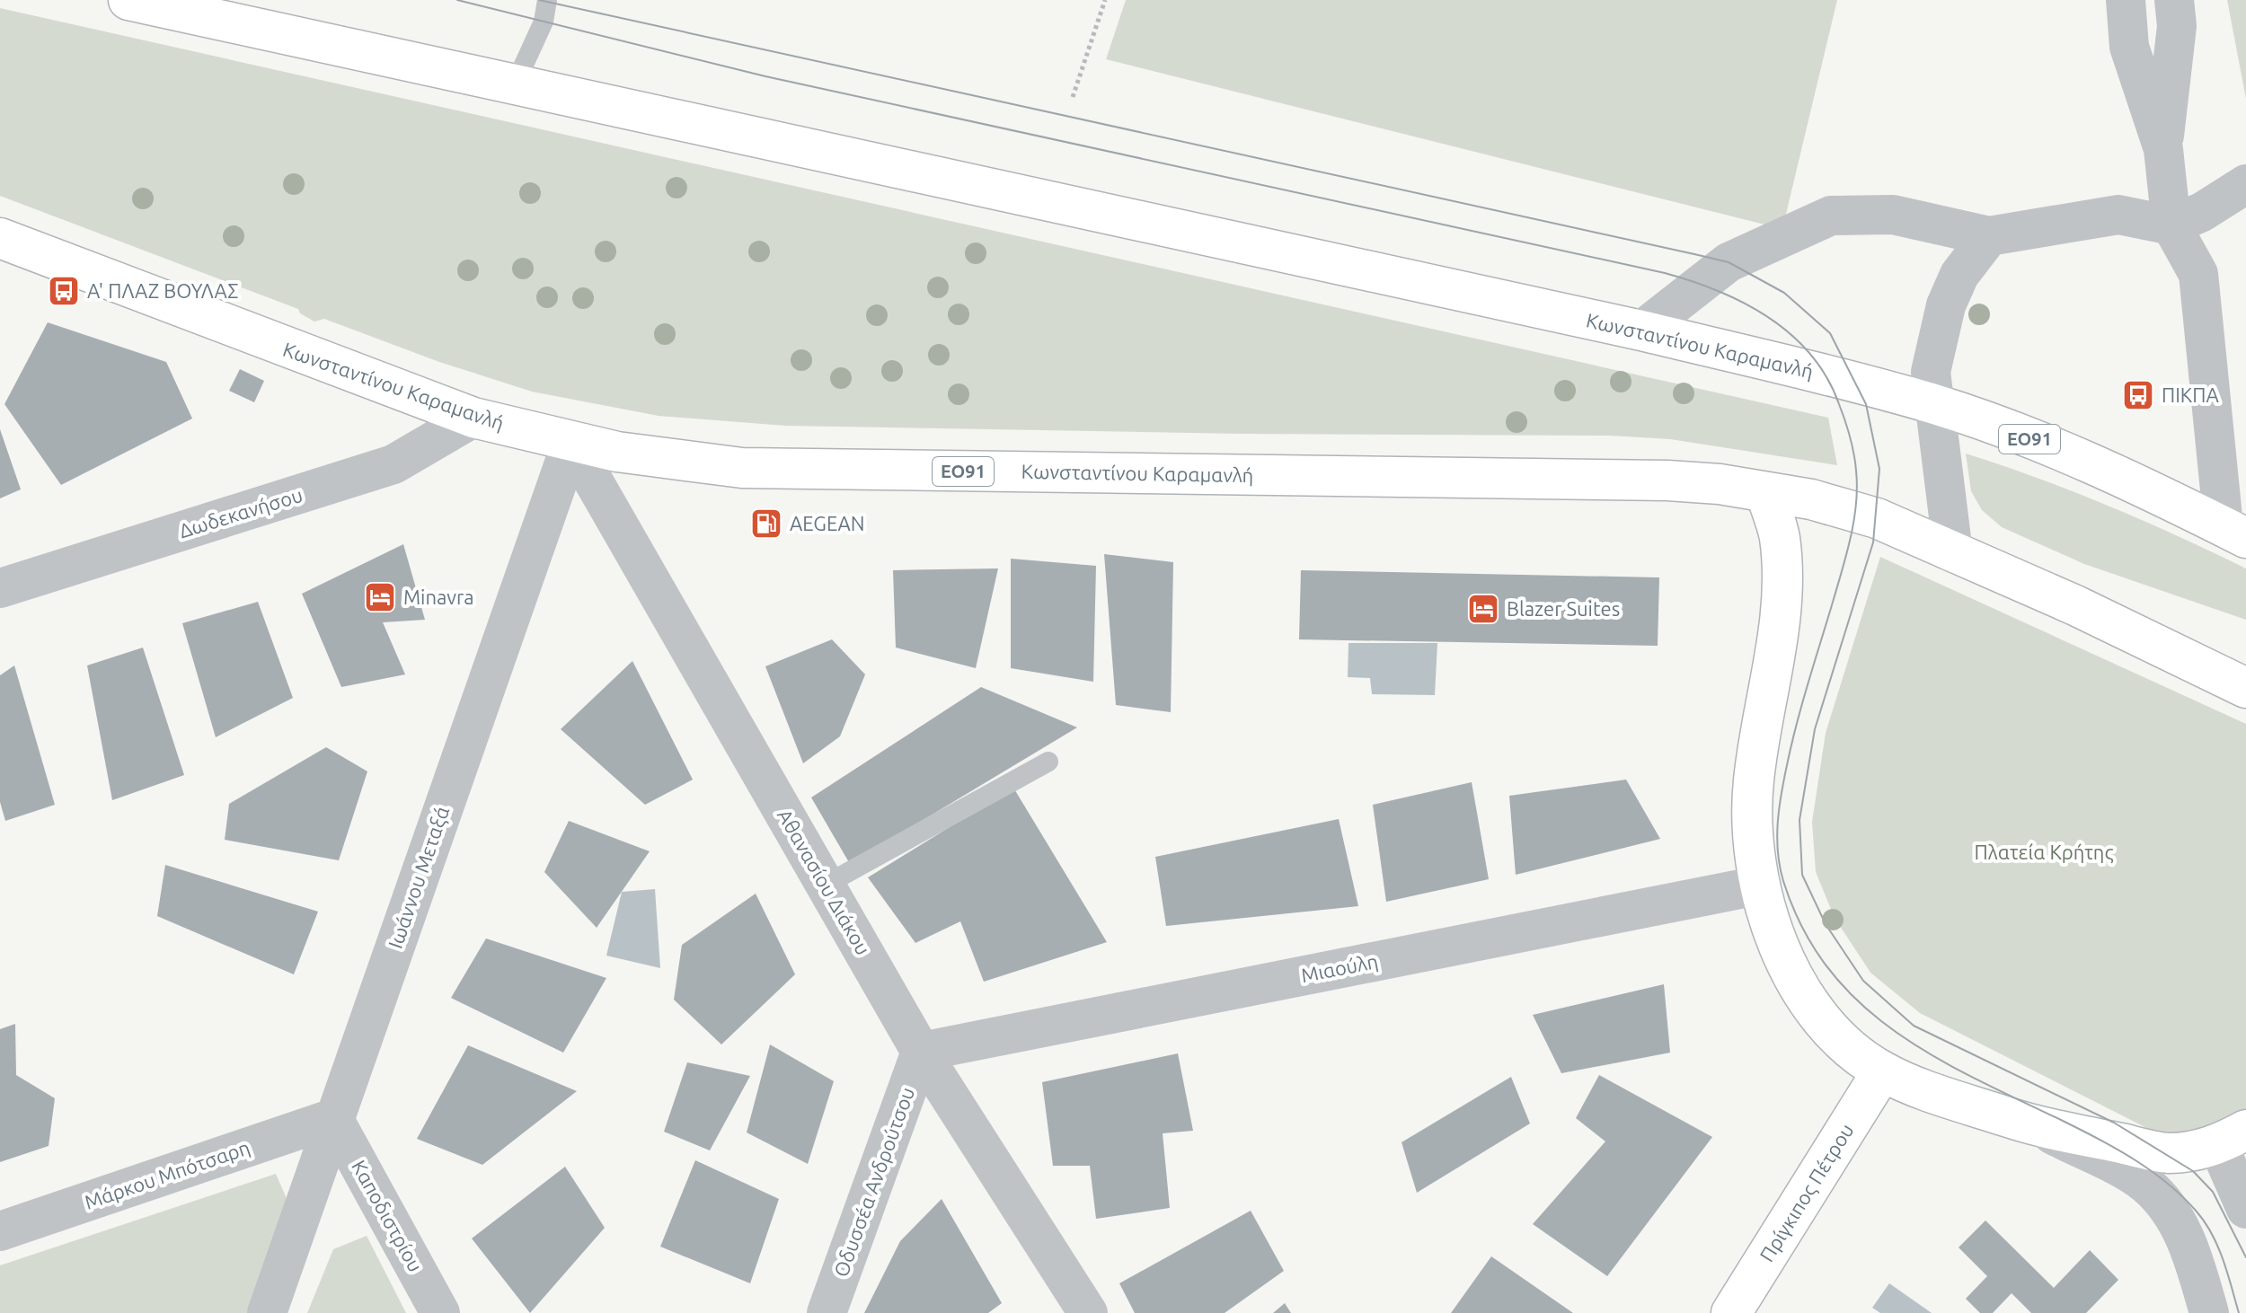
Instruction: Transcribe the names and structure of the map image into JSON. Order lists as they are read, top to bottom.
{
  "streets": {
    "main road": ["Κωνσταντίνου Καραμανλή", "ΕΟ91", "Πρίγκιπος Πέτρου"],
    "street": [
      "Δωδεκανήσου",
      "Ιωάννου Μεταξά",
      "Αθανασίου Διάκου",
      "Μιαούλη",
      "Μάρκου Μπότσαρη",
      "Οδυσσέα Ανδρούτσου",
      "Καποδιστρίου"
    ]
  },
  "crossings": [
    ["Κωνσταντίνου Καραμανλή", "Δωδεκανήσου"],
    ["Κωνσταντίνου Καραμανλή", "Ιωάννου Μεταξά"],
    ["Κωνσταντίνου Καραμανλή", "Αθανασίου Διάκου"],
    ["Ιωάννου Μεταξά", "Αθανασίου Διάκου"],
    ["Ιωάννου Μεταξά", "Μάρκου Μπότσαρη"],
    ["Ιωάννου Μεταξά", "Καποδιστρίου"],
    ["Αθανασίου Διάκου", "Μιαούλη"],
    ["Αθανασίου Διάκου", "Οδυσσέα Ανδρούτσου"],
    ["Μιαούλη", "Οδυσσέα Ανδρούτσου"],
    ["Μάρκου Μπότσαρη", "Καποδιστρίου"]
  ],
  "parks": ["Πλατεία Κρήτης"],
  "places": {
    "bus stop": ["Α' ΠΛΑΖ ΒΟΥΛΑΣ", "ΠΙΚΠΑ"],
    "fuel station": ["AEGEAN"],
    "hotel": ["Minavra", "Blazer Suites"]
  }
}
